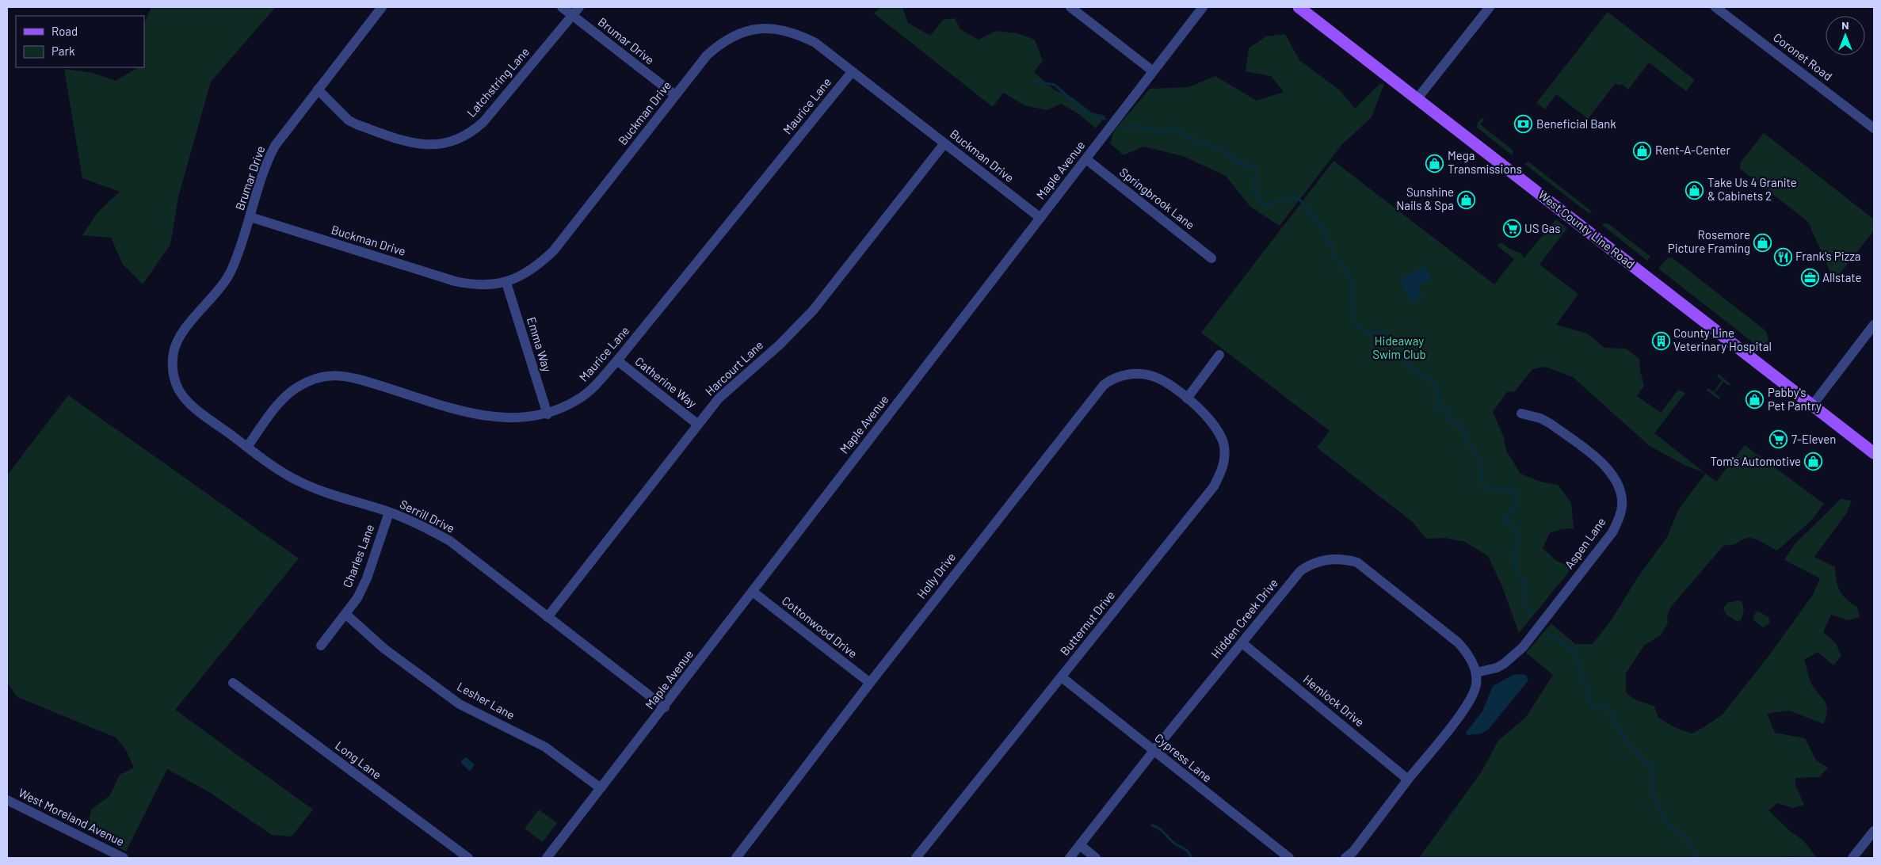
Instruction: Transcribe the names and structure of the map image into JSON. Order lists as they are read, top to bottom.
{
  "streets": {
    "main road": ["West County Line Road"],
    "street": [
      "Brumar Drive",
      "Coronet Road",
      "Latchstring Lane",
      "Maurice Lane",
      "Buckman Drive",
      "Maple Avenue",
      "Springbrook Lane",
      "Emma Way",
      "Harcourt Lane",
      "Catherine Way",
      "Serrill Drive",
      "Aspen Lane",
      "Charles Lane",
      "Holly Drive",
      "Hidden Creek Drive",
      "Butternut Drive",
      "Cottonwood Drive",
      "Lesher Lane",
      "Hemlock Drive",
      "Cypress Lane",
      "Long Lane",
      "West Moreland Avenue"
    ]
  },
  "crossings": [
    ["Brumar Drive", "Latchstring Lane"],
    ["Brumar Drive", "Buckman Drive"],
    ["Brumar Drive", "Serrill Drive"],
    ["Maurice Lane", "Buckman Drive"],
    ["Maurice Lane", "Emma Way"],
    ["Maurice Lane", "Catherine Way"],
    ["Maurice Lane", "Serrill Drive"],
    ["Buckman Drive", "Maple Avenue"],
    ["Buckman Drive", "Emma Way"],
    ["Buckman Drive", "Harcourt Lane"],
    ["Maple Avenue", "Springbrook Lane"],
    ["Maple Avenue", "Serrill Drive"],
    ["Maple Avenue", "Cottonwood Drive"],
    ["Maple Avenue", "Lesher Lane"],
    ["Harcourt Lane", "Catherine Way"],
    ["Harcourt Lane", "Serrill Drive"],
    ["Serrill Drive", "Charles Lane"],
    ["Aspen Lane", "Hidden Creek Drive"],
    ["Charles Lane", "Lesher Lane"],
    ["Holly Drive", "Butternut Drive"],
    ["Holly Drive", "Cottonwood Drive"],
    ["Hidden Creek Drive", "Hemlock Drive"],
    ["Hidden Creek Drive", "Cypress Lane"],
    ["Butternut Drive", "Cypress Lane"]
  ],
  "parks": ["Hideaway Swim Club"],
  "places": {
    "bank": ["Beneficial Bank"],
    "shop": [
      "Rent-A-Center",
      "Mega Transmissions",
      "Take Us 4 Granite & Cabinets 2",
      "Sunshine Nails & Spa",
      "Rosemore Picture Framing",
      "Pabby's Pet Pantry",
      "Tom's Automotive"
    ],
    "supermarket": ["US Gas", "7-Eleven"],
    "restaurant": ["Frank's Pizza"],
    "office": ["Allstate"],
    "building": ["County Line Veterinary Hospital"]
  },
  "legend": ["Road", "Park"],
  "north": "top"
}
